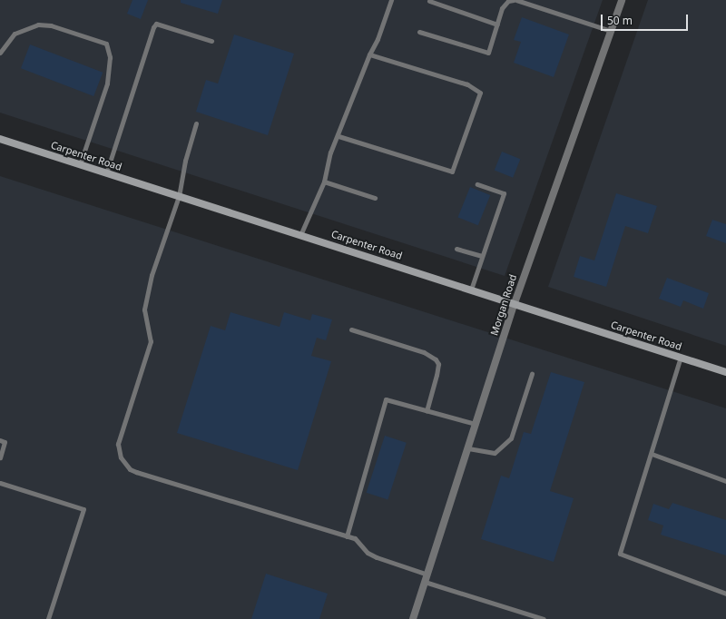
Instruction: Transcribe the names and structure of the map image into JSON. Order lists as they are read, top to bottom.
{
  "streets": {
    "main road": ["Carpenter Road"],
    "street": ["Morgan Road"]
  },
  "crossings": [
    ["Carpenter Road", "Morgan Road"]
  ],
  "scale_bar": "50 m"
}
